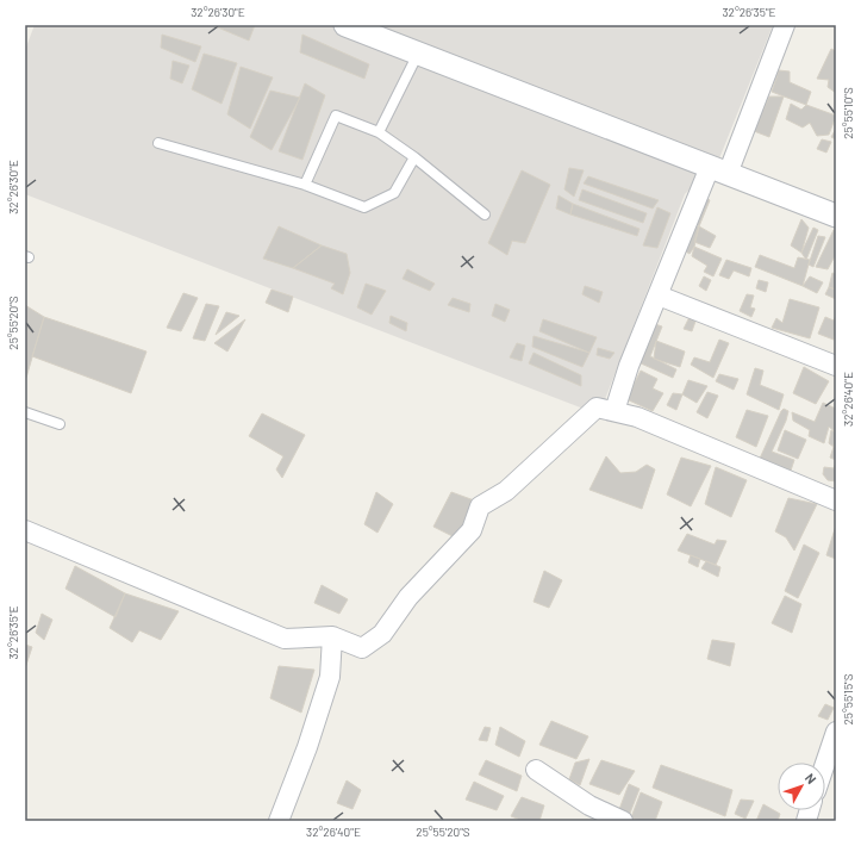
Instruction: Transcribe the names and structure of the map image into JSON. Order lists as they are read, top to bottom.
{
  "north": "top right",
  "coordinates": [
    "32°26'30\"E",
    "32°26'35\"E",
    "25°55'10\"S",
    "25°55'20\"S",
    "32°26'40\"E",
    "25°55'15\"S"
  ]
}
